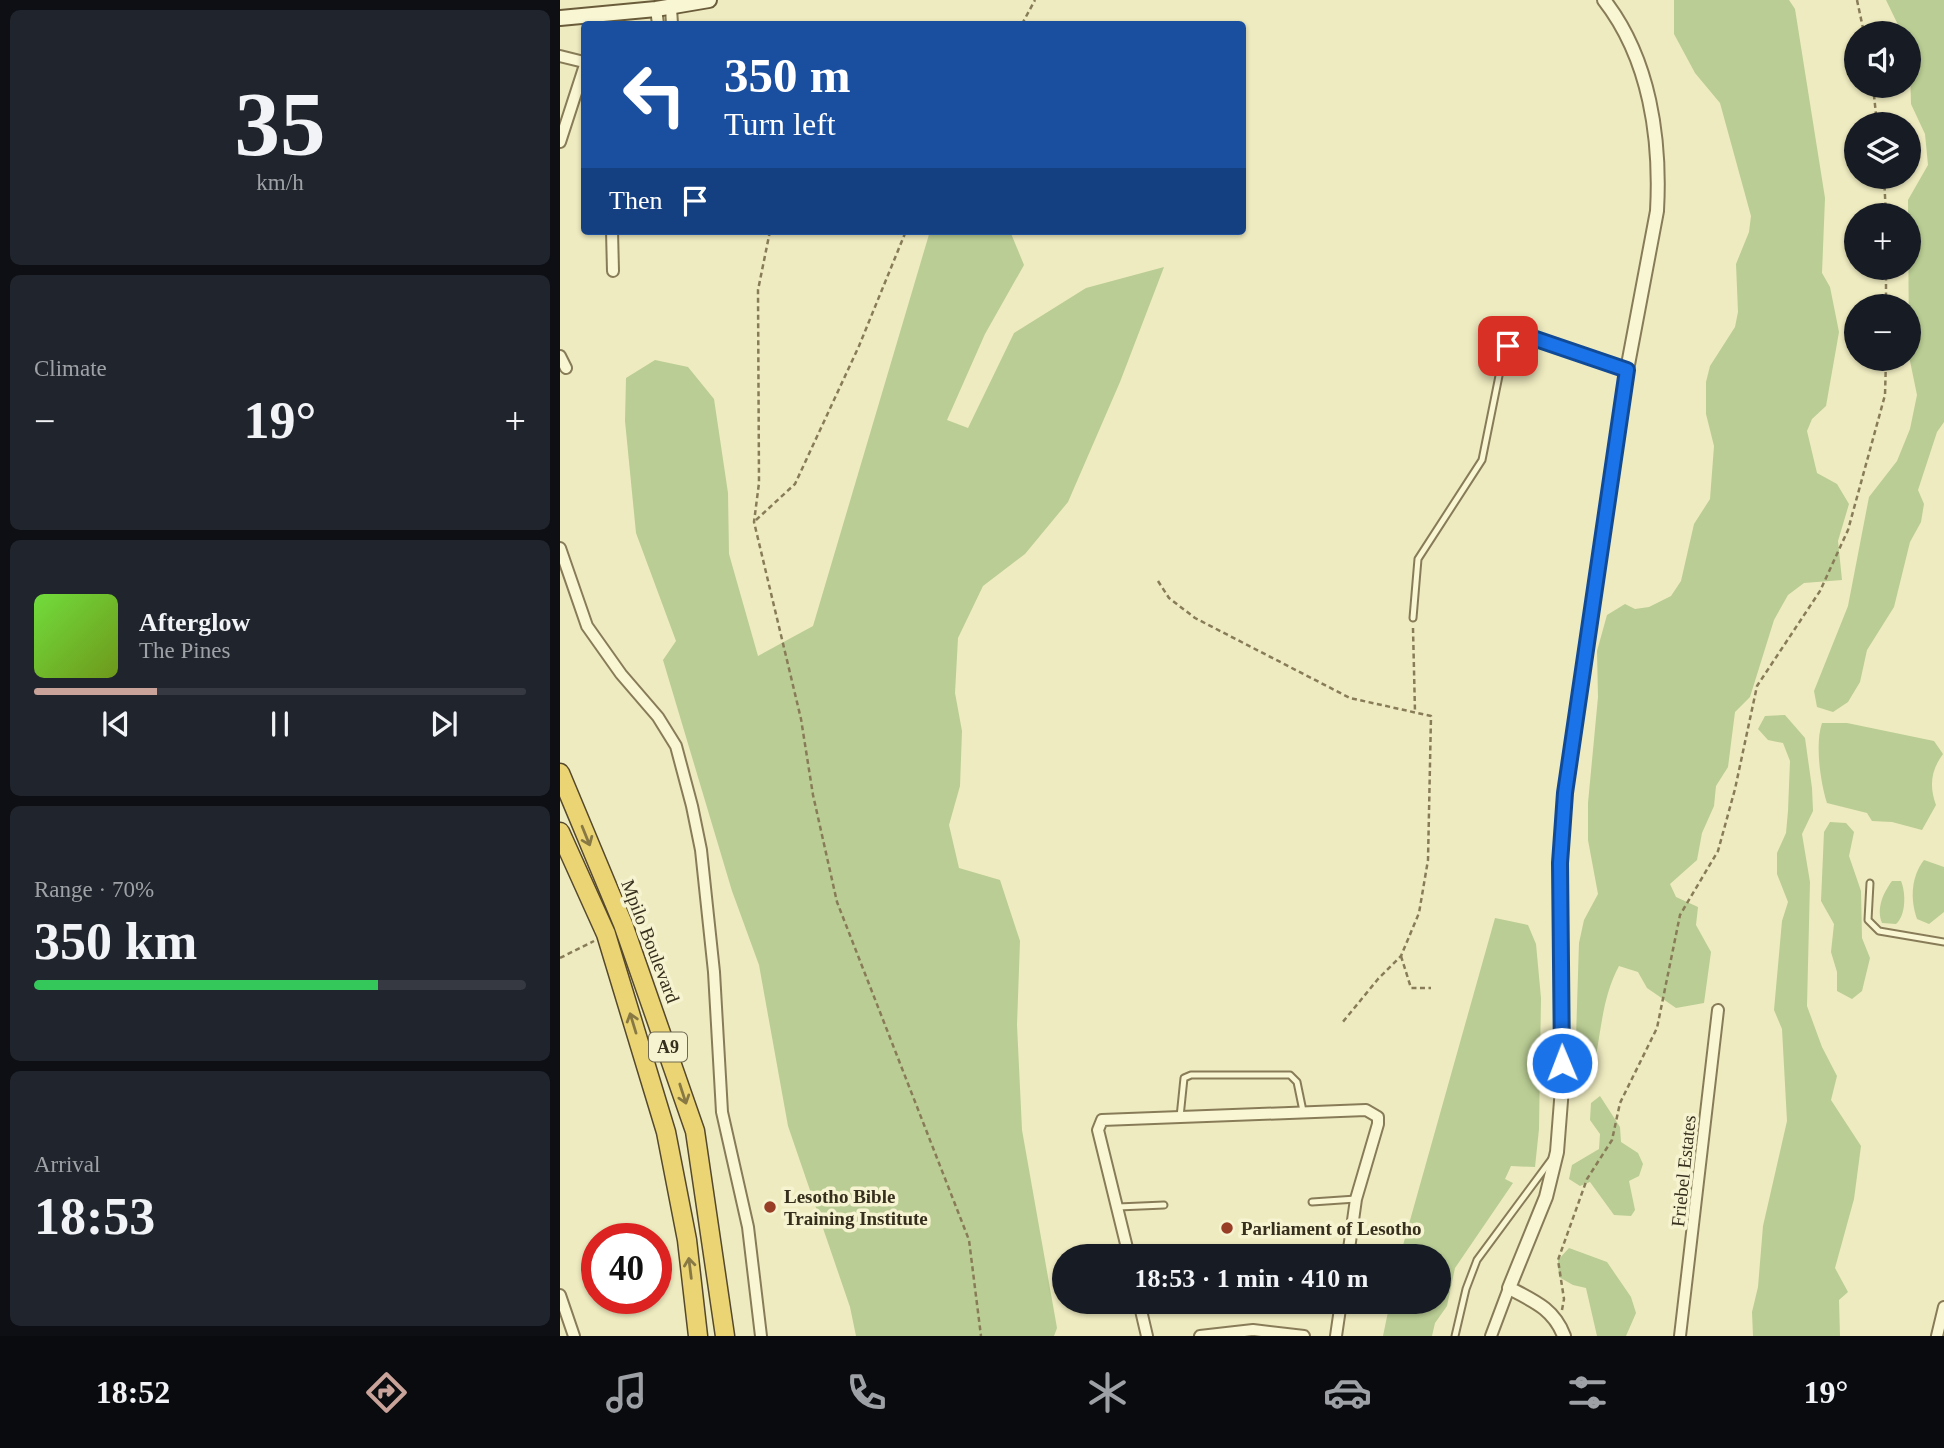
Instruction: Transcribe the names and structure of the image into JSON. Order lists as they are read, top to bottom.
{
  "streets": {
    "highway": ["Mpilo Boulevard", "A9"],
    "street": ["Friebel Estates"]
  },
  "places": ["Lesotho Bible Training Institute", "Parliament of Lesotho"],
  "page": {
    "tile": [
      ["35", "km/h"],
      "Climate",
      ["Range · 70%", "350 km"],
      ["Arrival", "18:53"]
    ],
    "map_buttons": ["+", "−"],
    "turn": ["350 m", "Turn left"],
    "then": "Then",
    "heat": ["−", "19°", "+"],
    "song": ["Afterglow", "The Pines"],
    "limit": "40",
    "trip": "18:53 · 1 min · 410 m",
    "tabs": ["18:52", "19°"]
  }
}
